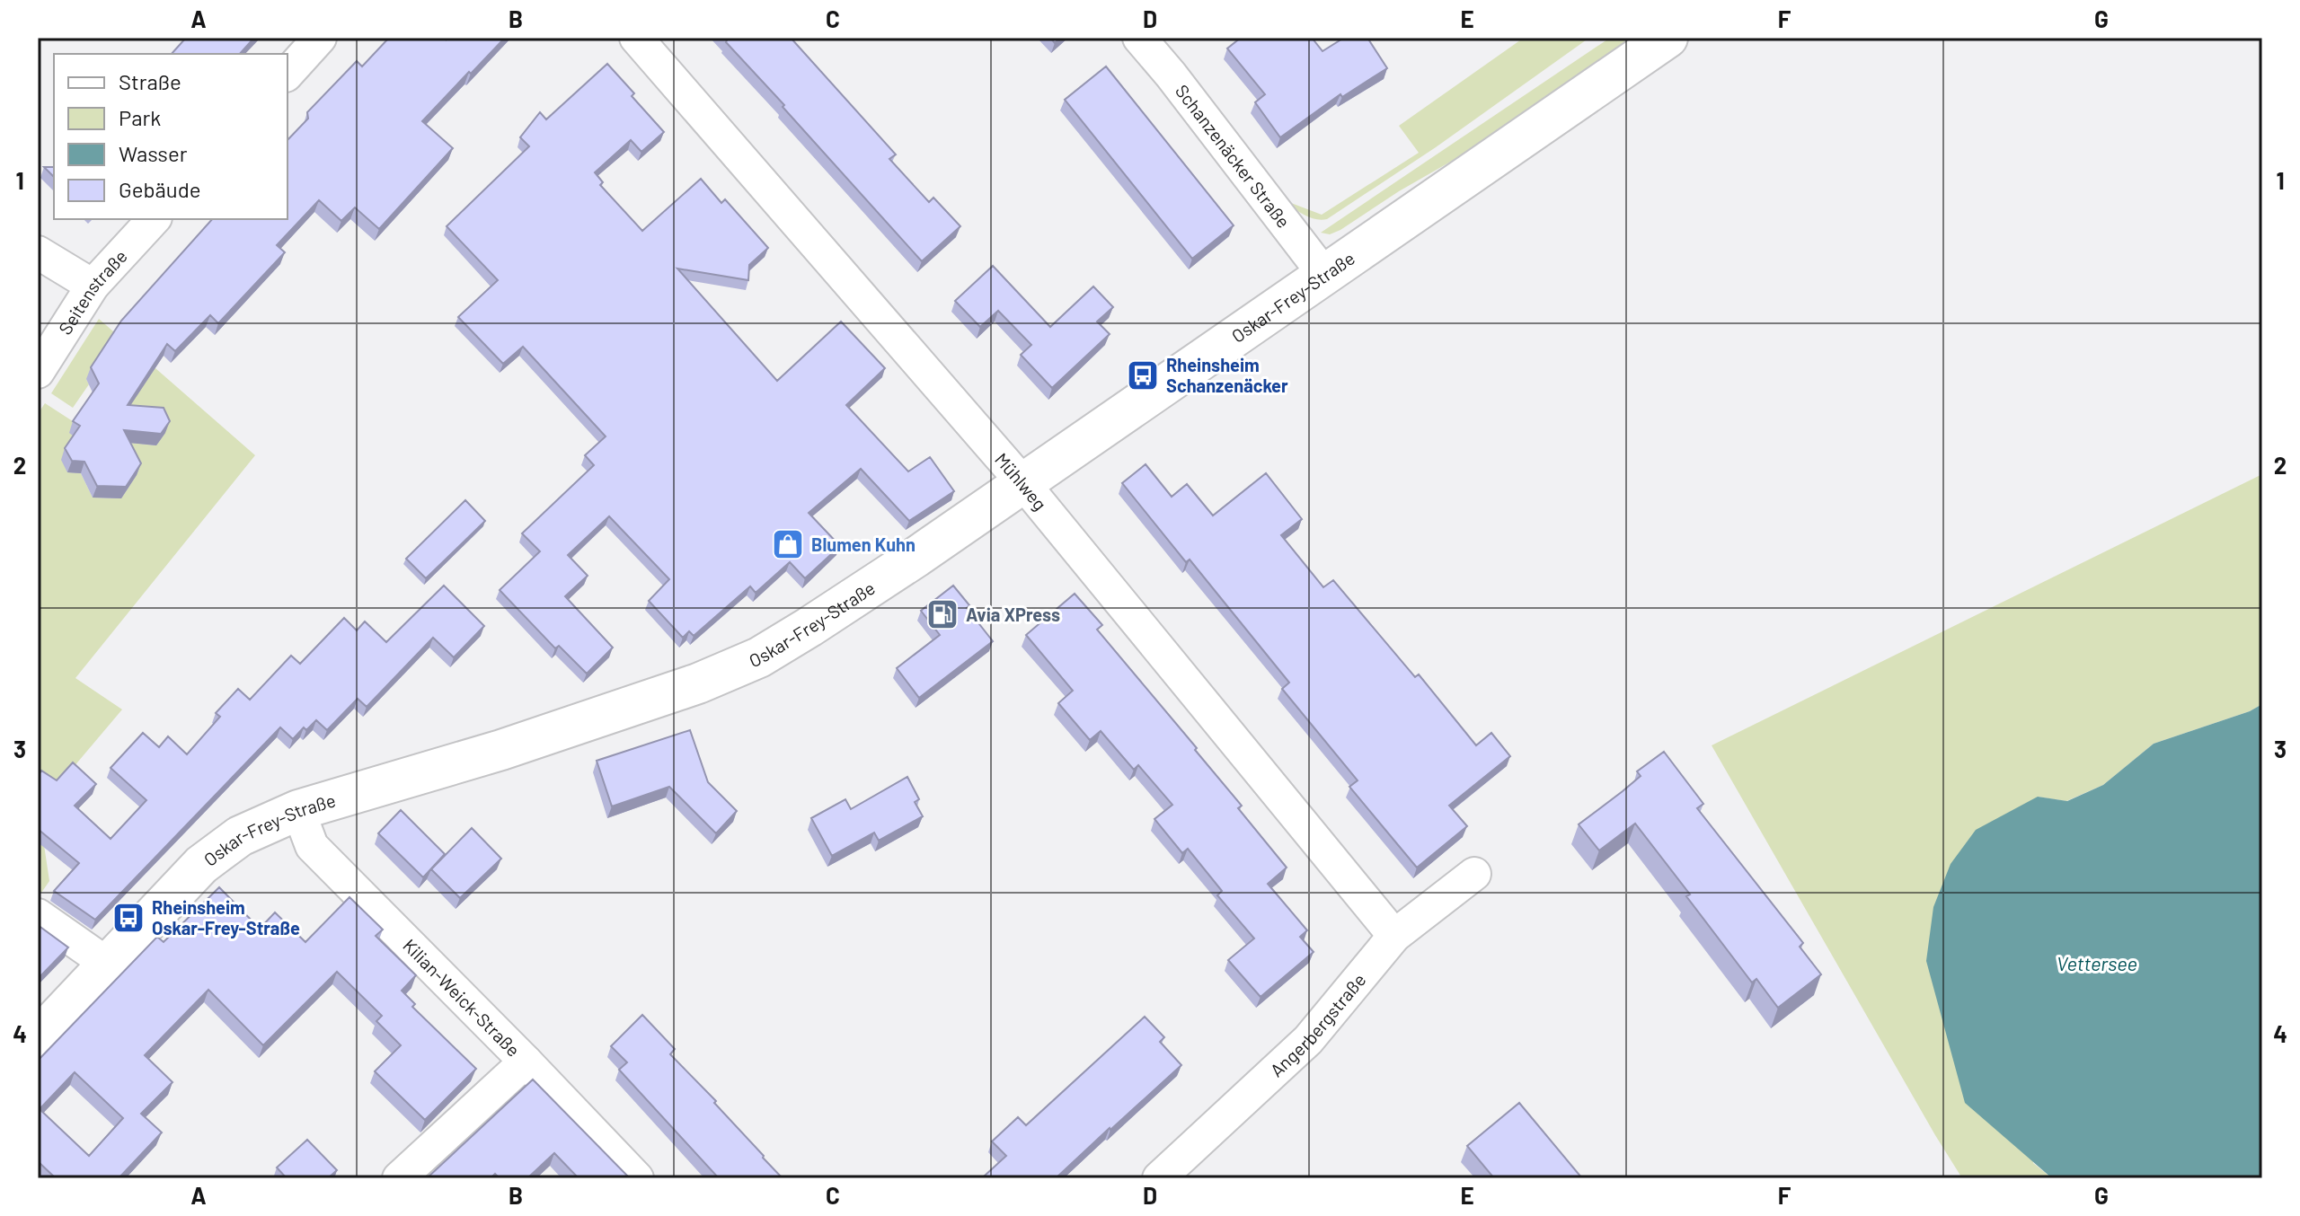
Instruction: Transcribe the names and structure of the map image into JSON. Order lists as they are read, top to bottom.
{
  "streets": {
    "street": [
      "Schanzenäcker Straße",
      "Seitenstraße",
      "Oskar-Frey-Straße",
      "Mühlweg",
      "Kilian-Weick-Straße",
      "Angerbergstraße"
    ]
  },
  "crossings": [
    ["Schanzenäcker Straße", "Oskar-Frey-Straße"],
    ["Oskar-Frey-Straße", "Mühlweg"],
    ["Oskar-Frey-Straße", "Kilian-Weick-Straße"],
    ["Mühlweg", "Angerbergstraße"]
  ],
  "water": ["Vettersee"],
  "places": {
    "bus stop": ["Rheinsheim Schanzenäcker", "Rheinsheim Oskar-Frey-Straße"],
    "shop": ["Blumen Kuhn"],
    "fuel station": ["Avia XPress"]
  },
  "legend": [
    "Straße",
    "Park",
    "Wasser",
    "Gebäude"
  ],
  "grid": {
    "columns": [
      "A",
      "B",
      "C",
      "D",
      "E",
      "F",
      "G"
    ],
    "rows": [
      "1",
      "2",
      "3",
      "4"
    ]
  }
}
